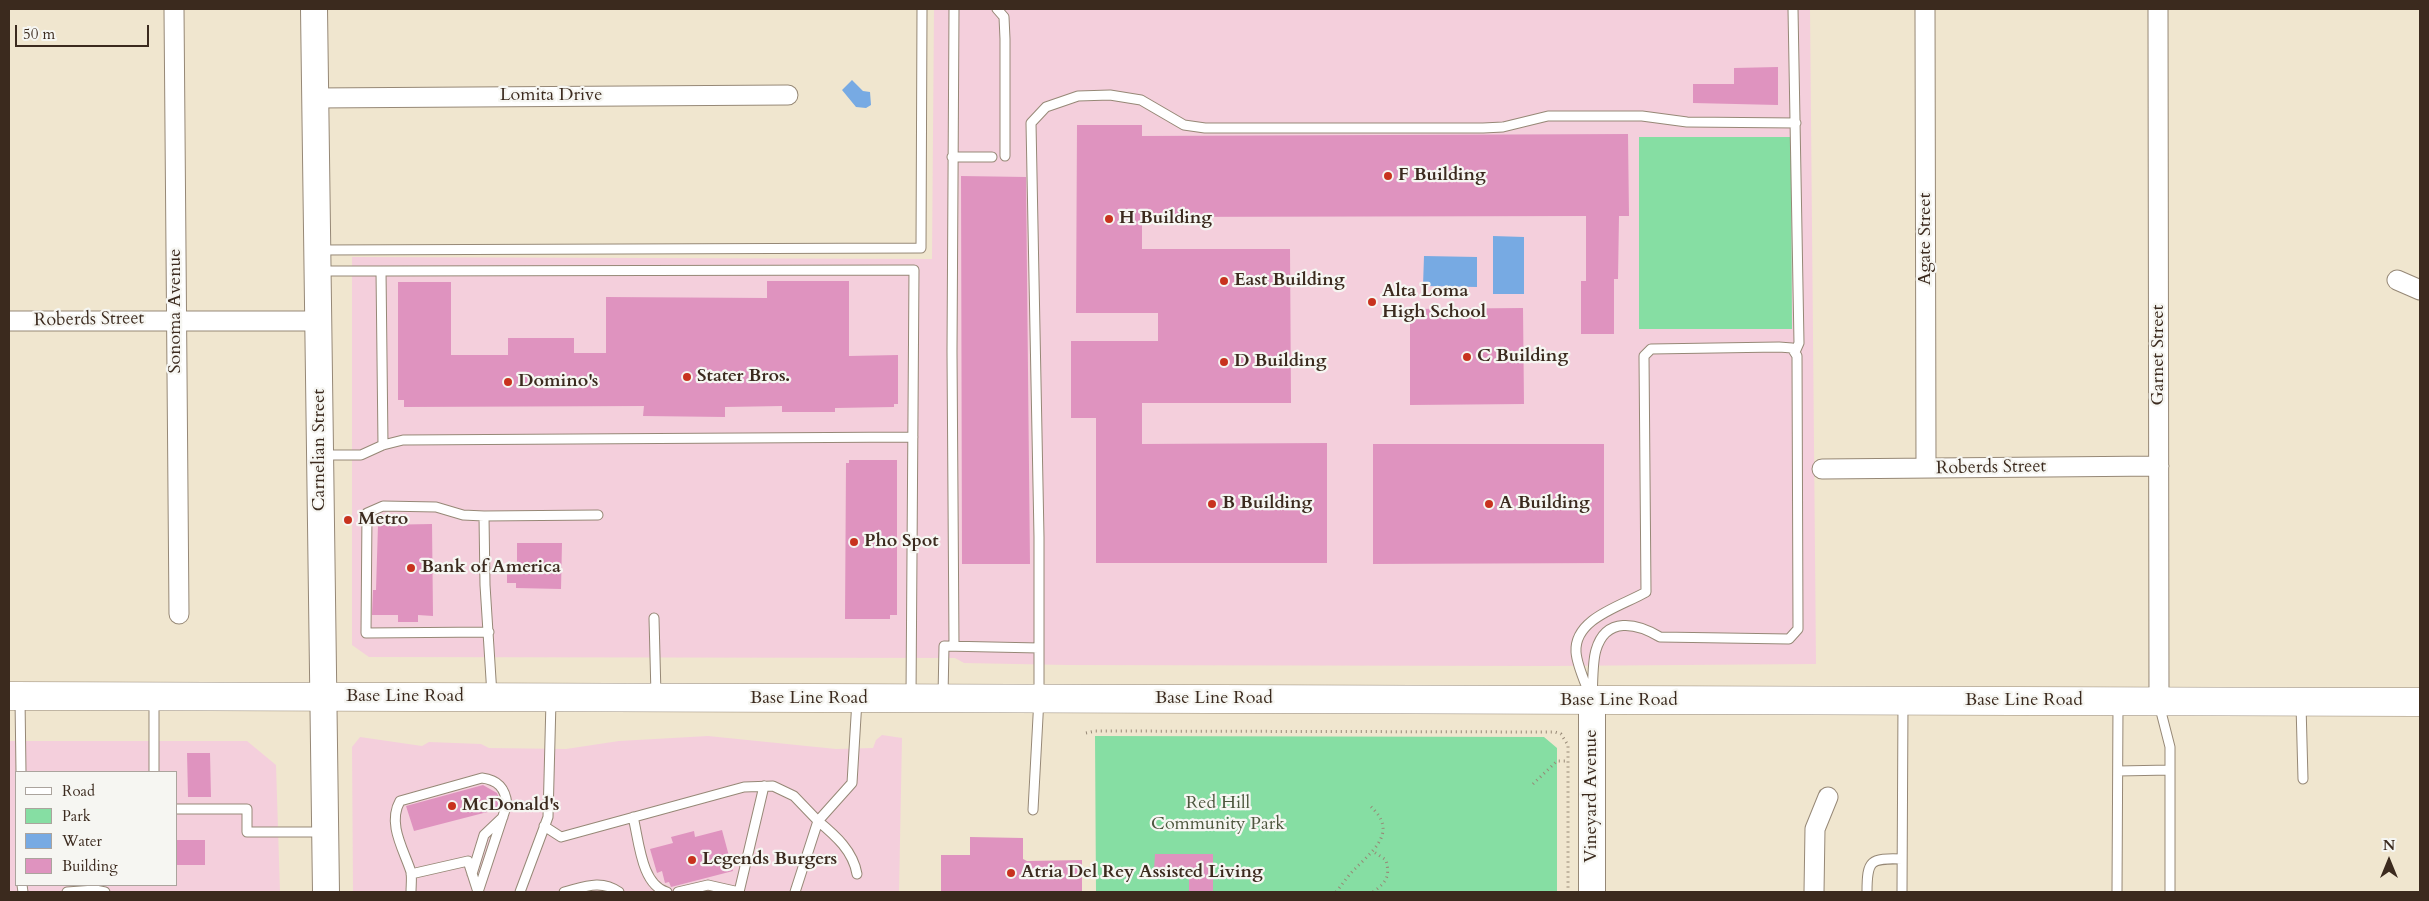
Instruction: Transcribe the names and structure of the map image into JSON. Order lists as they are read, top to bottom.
{
  "streets": {
    "main road": ["Carnelian Street", "Base Line Road", "Vineyard Avenue"],
    "street": [
      "Lomita Drive",
      "Agate Street",
      "Sonoma Avenue",
      "Roberds Street",
      "Garnet Street"
    ]
  },
  "crossings": [
    ["Lomita Drive", "Carnelian Street"],
    ["Agate Street", "Roberds Street"],
    ["Sonoma Avenue", "Roberds Street"],
    ["Roberds Street", "Garnet Street"],
    ["Roberds Street", "Carnelian Street"],
    ["Garnet Street", "Base Line Road"],
    ["Carnelian Street", "Base Line Road"],
    ["Base Line Road", "Vineyard Avenue"]
  ],
  "parks": ["Red Hill Community Park"],
  "places": [
    "F Building",
    "H Building",
    "East Building",
    "Alta Loma High School",
    "C Building",
    "D Building",
    "Stater Bros.",
    "Domino's",
    "B Building",
    "A Building",
    "Metro",
    "Pho Spot",
    "Bank of America",
    "McDonald's",
    "Legends Burgers",
    "Atria Del Rey Assisted Living"
  ],
  "legend": [
    "Road",
    "Park",
    "Water",
    "Building"
  ],
  "scale_bar": "50 m",
  "north": "top"
}
